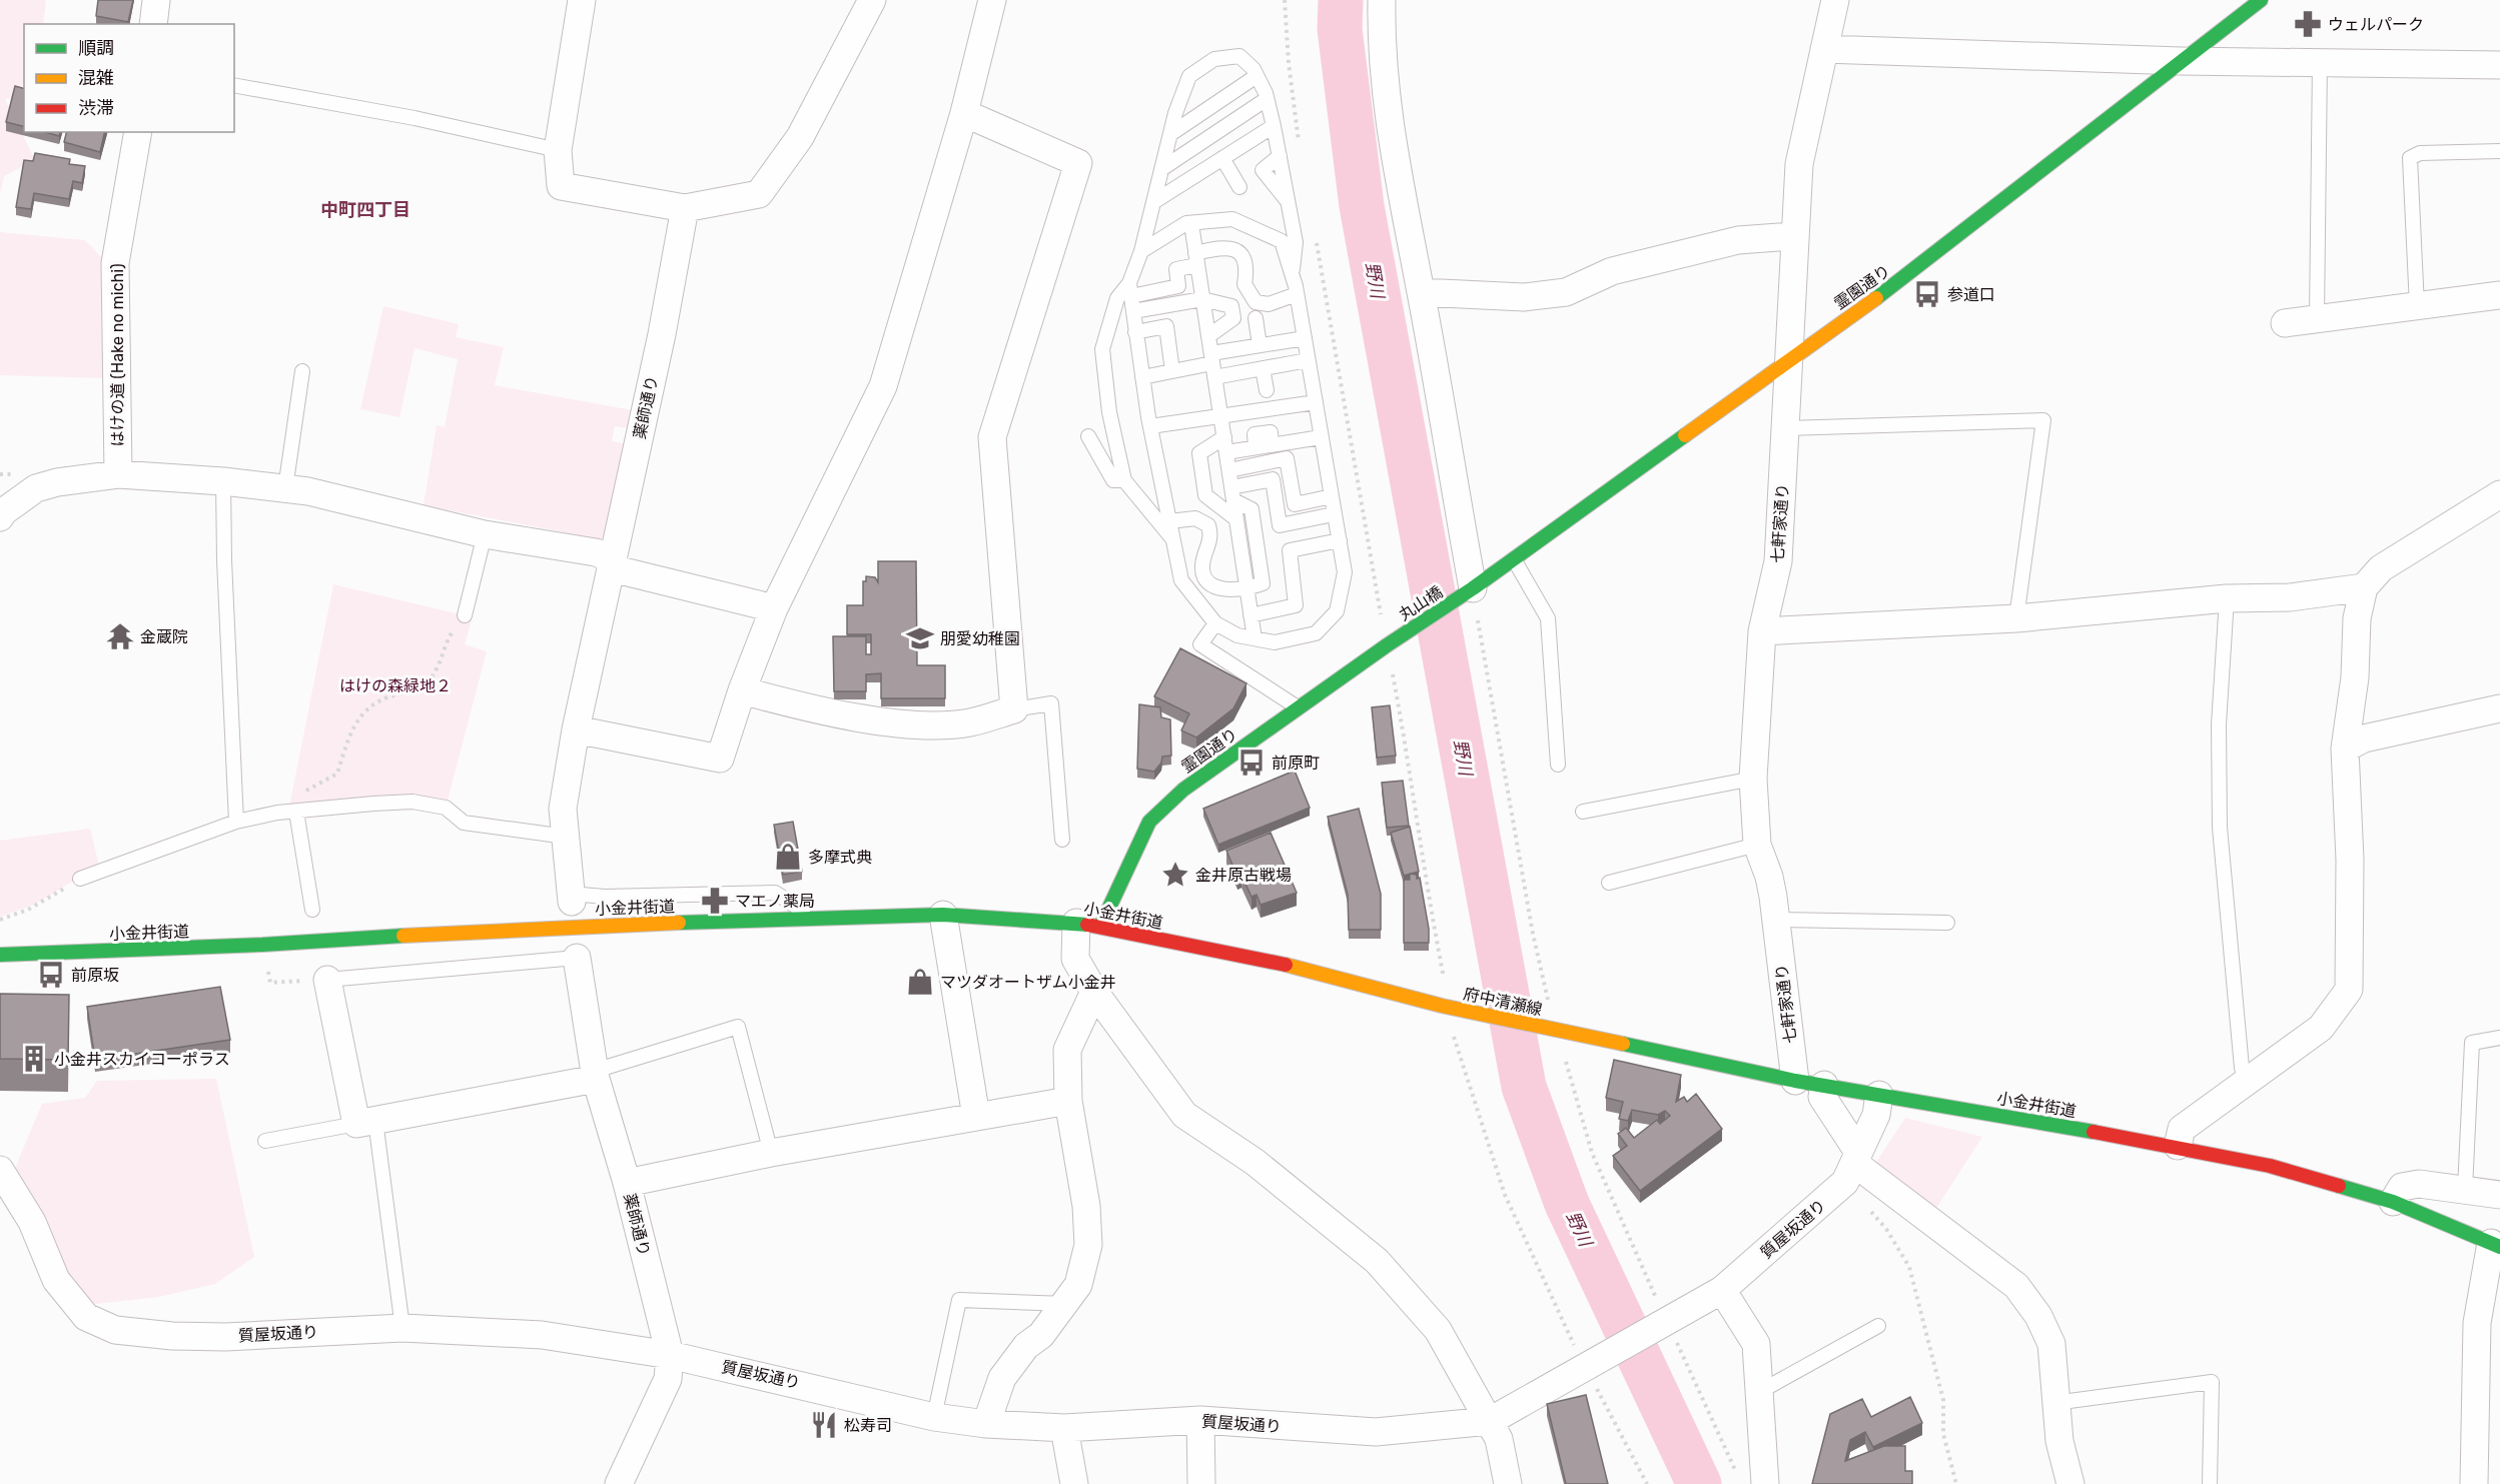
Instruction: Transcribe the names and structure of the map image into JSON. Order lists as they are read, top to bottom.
{
  "streets": {
    "main road": [
      "霊園通り",
      "丸山橋",
      "小金井街道",
      "府中清瀬線"
    ],
    "street": [
      "はけの道 (Hake no michi)",
      "薬師通り",
      "七軒家通り",
      "質屋坂通り"
    ]
  },
  "crossings": [
    ["霊園通り", "七軒家通り"],
    ["霊園通り", "丸山橋"],
    ["霊園通り", "小金井街道"],
    ["薬師通り", "質屋坂通り"],
    ["七軒家通り", "小金井街道"],
    ["小金井街道", "府中清瀬線"],
    ["小金井街道", "質屋坂通り"]
  ],
  "districts": ["中町四丁目"],
  "water": ["野川"],
  "parks": ["はけの森緑地２"],
  "places": {
    "pharmacy": ["ウェルパーク", "マエノ薬局"],
    "bus stop": ["参道口", "前原町", "前原坂"],
    "temple": ["金蔵院"],
    "school or university": ["朋愛幼稚園"],
    "shop": ["多摩式典", "マツダオートザム小金井"],
    "place": ["金井原古戦場"],
    "building": ["小金井スカイコーポラス"],
    "restaurant": ["松寿司"]
  },
  "legend": ["順調", "混雑", "渋滞"]
}
